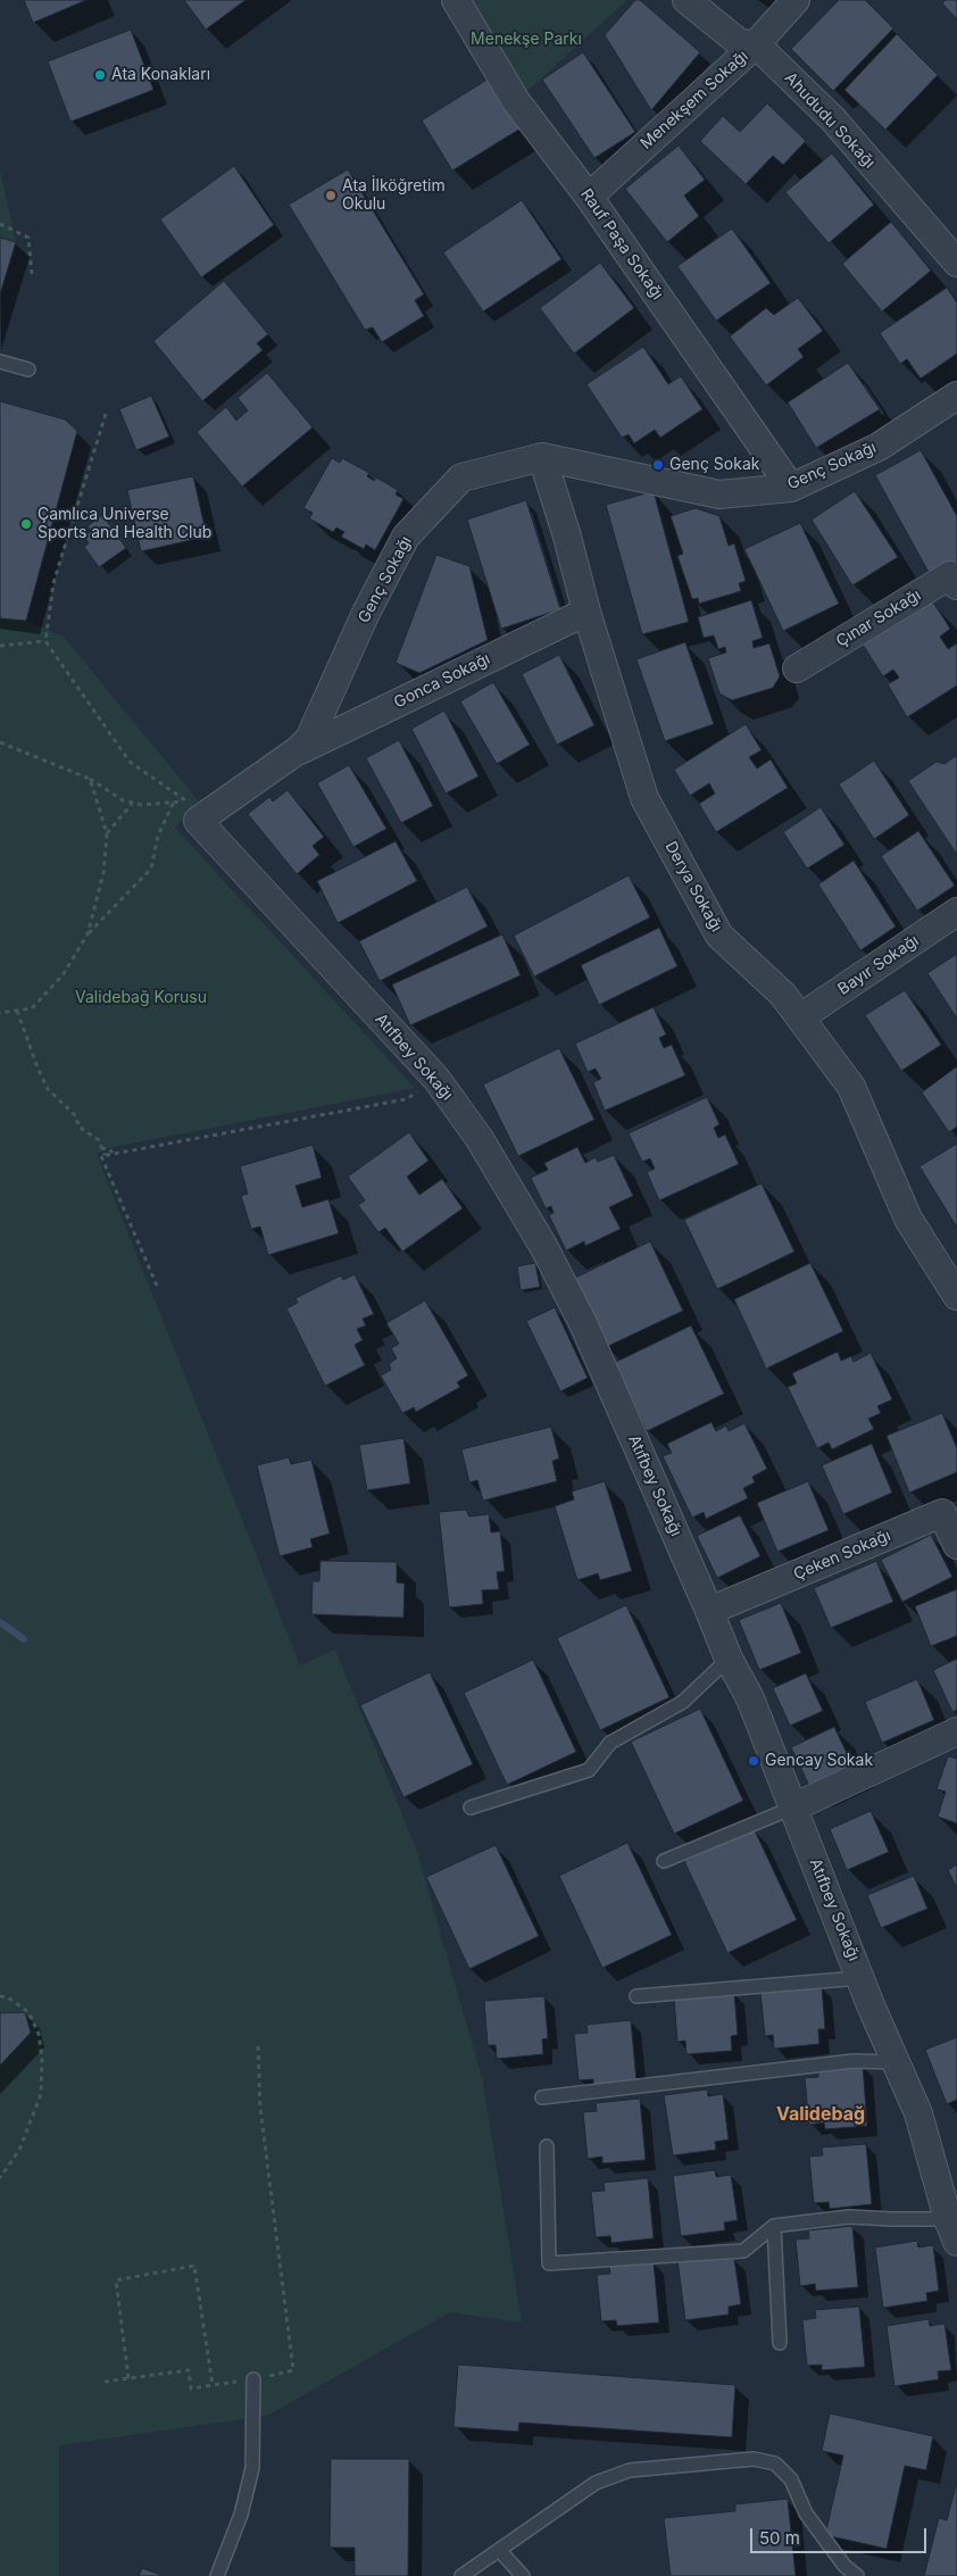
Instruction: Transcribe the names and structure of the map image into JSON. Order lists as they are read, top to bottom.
{
  "streets": {
    "street": [
      "Menekşem Sokağı",
      "Ahududu Sokağı",
      "Rauf Paşa Sokağı",
      "Genç Sokağı",
      "Çınar Sokağı",
      "Gonca Sokağı",
      "Derya Sokağı",
      "Bayır Sokağı",
      "Atıfbey Sokağı",
      "Çeken Sokağı"
    ]
  },
  "crossings": [
    ["Menekşem Sokağı", "Ahududu Sokağı"],
    ["Menekşem Sokağı", "Rauf Paşa Sokağı"],
    ["Rauf Paşa Sokağı", "Genç Sokağı"],
    ["Genç Sokağı", "Gonca Sokağı"],
    ["Genç Sokağı", "Derya Sokağı"],
    ["Genç Sokağı", "Atıfbey Sokağı"],
    ["Gonca Sokağı", "Derya Sokağı"],
    ["Derya Sokağı", "Bayır Sokağı"],
    ["Atıfbey Sokağı", "Çeken Sokağı"]
  ],
  "districts": ["Validebağ"],
  "parks": ["Menekşe Parkı", "Validebağ Korusu"],
  "places": [
    "Ata Konakları",
    "Ata İlköğretim Okulu",
    "Genç Sokak",
    "Çamlıca Universe Sports and Health Club",
    "Gencay Sokak"
  ],
  "scale_bar": "50 m"
}
